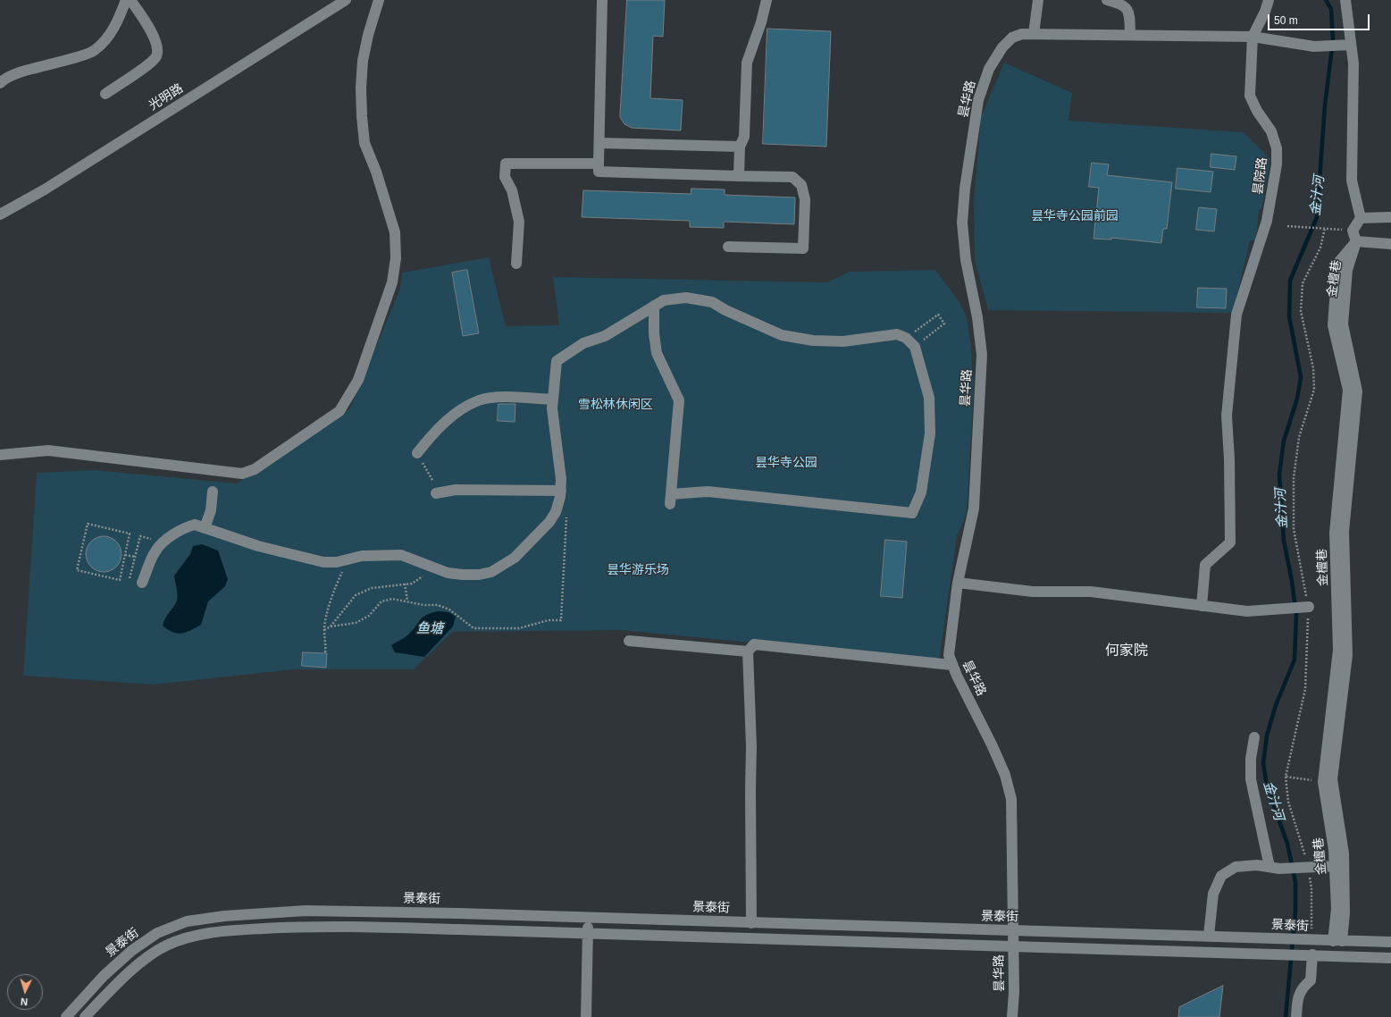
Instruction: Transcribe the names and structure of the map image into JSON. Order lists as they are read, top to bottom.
{
  "streets": {
    "street": [
      "光明路",
      "昙华路",
      "昙院路",
      "金檀巷",
      "景泰街"
    ]
  },
  "crossings": [
    ["昙华路", "昙院路"],
    ["昙华路", "景泰街"],
    ["金檀巷", "景泰街"]
  ],
  "districts": ["何家院"],
  "water": ["金汁河", "鱼塘"],
  "parks": [
    "昙华寺公园前园",
    "雪松林休闲区",
    "昙华寺公园",
    "昙华游乐场"
  ],
  "scale_bar": "50 m",
  "north": "bottom"
}
